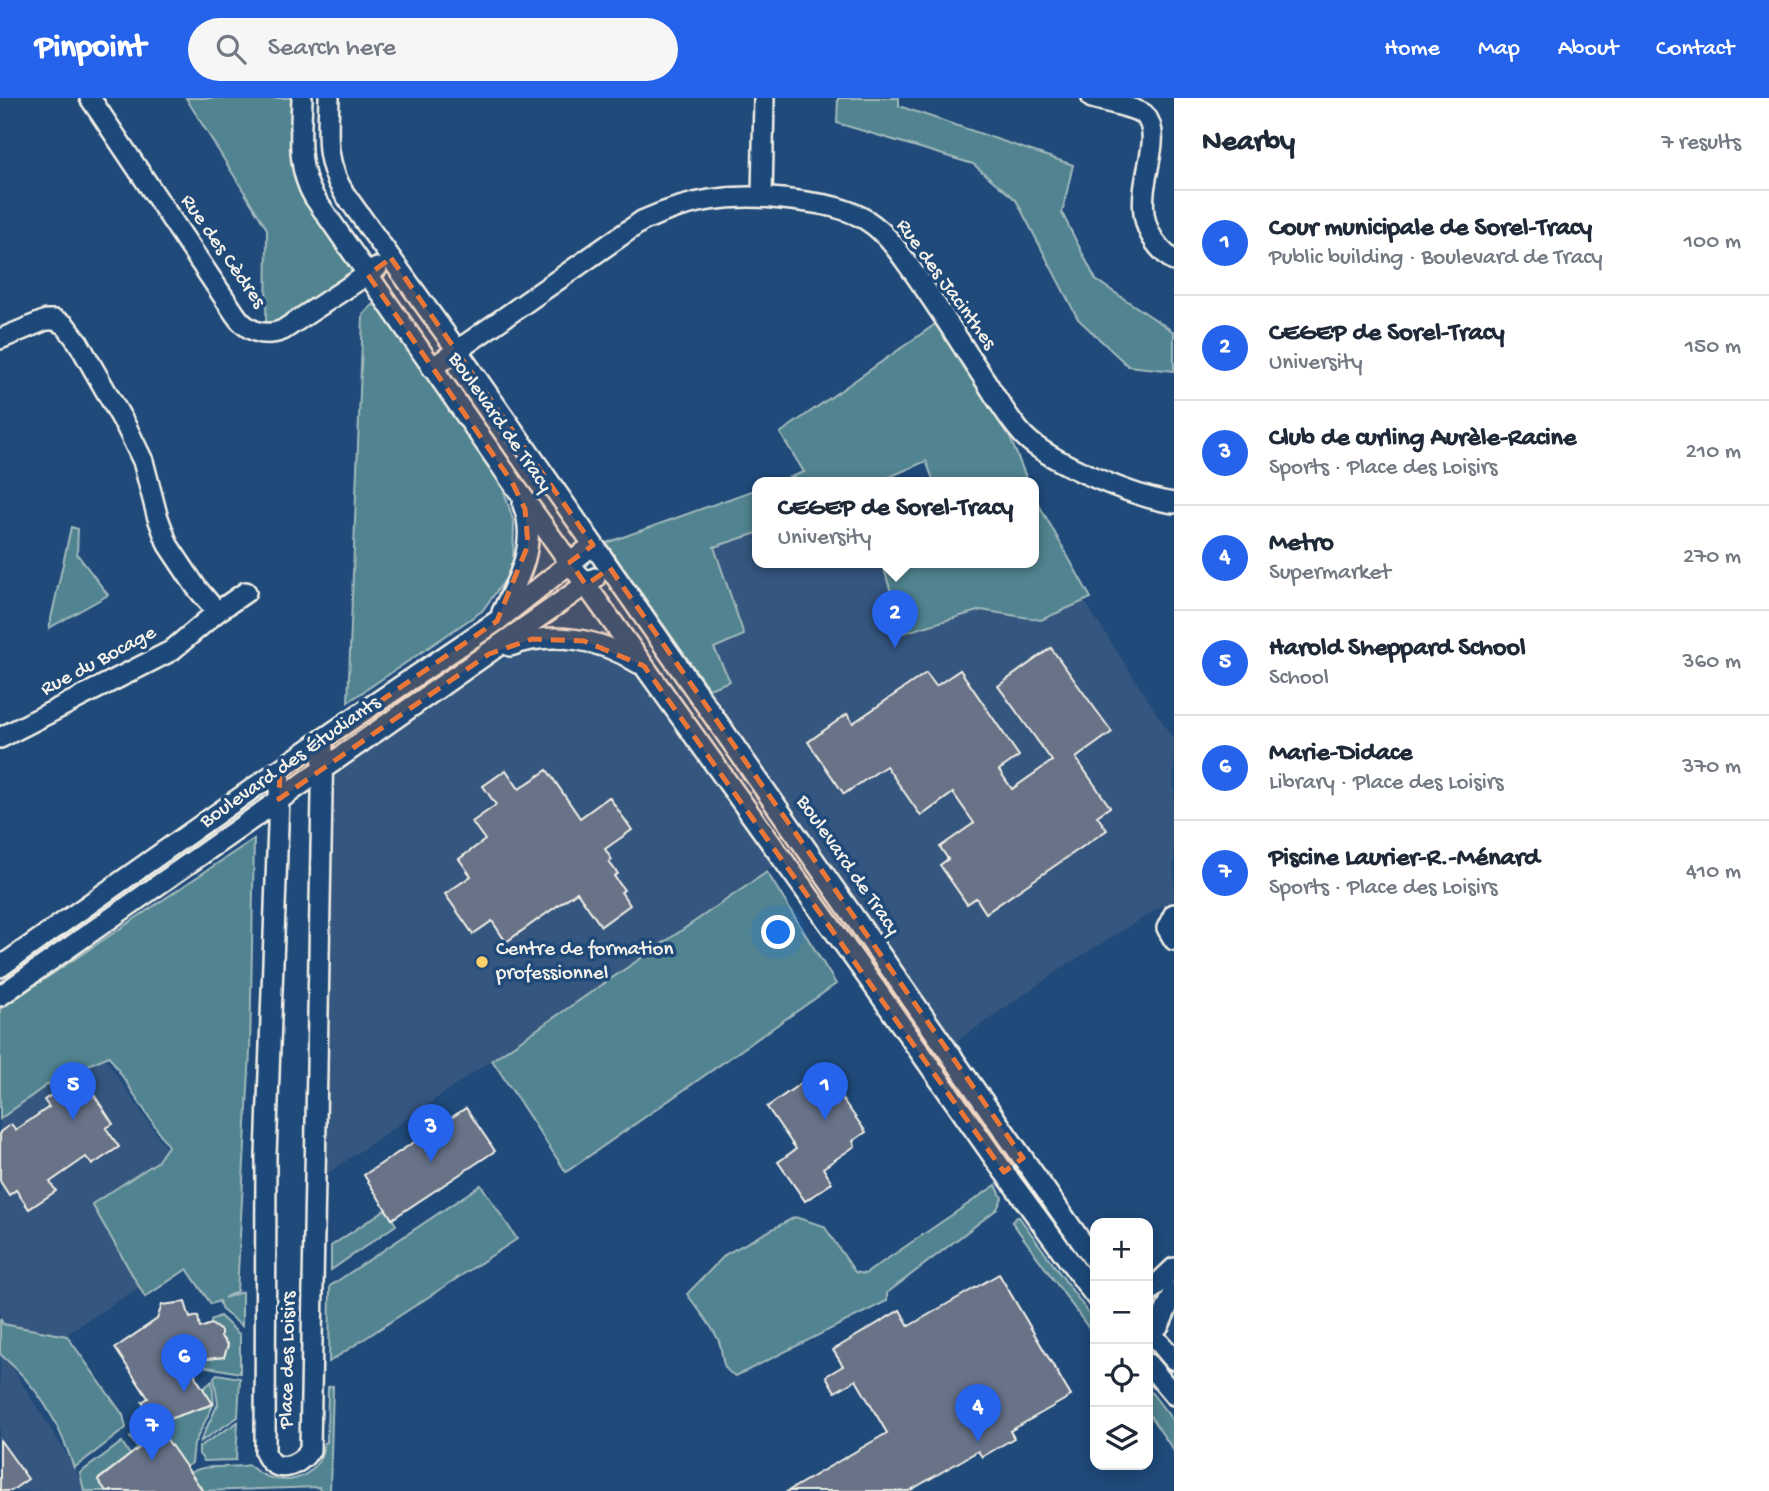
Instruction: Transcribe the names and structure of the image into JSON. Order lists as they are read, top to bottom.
{
  "streets": {
    "street": [
      "Rue des Cèdres",
      "Rue des Jacinthes",
      "Boulevard de Tracy",
      "Rue du Bocage",
      "Boulevard des Étudiants",
      "Place des Loisirs"
    ]
  },
  "crossings": [
    ["Rue des Cèdres", "Boulevard de Tracy"],
    ["Rue des Jacinthes", "Boulevard de Tracy"],
    ["Boulevard de Tracy", "Boulevard des Étudiants"],
    ["Boulevard des Étudiants", "Place des Loisirs"]
  ],
  "places": ["Centre de formation professionnel"],
  "page": {
    "header": "Pinpoint",
    "search": "Search here",
    "nav": [
      "Home",
      "Map",
      "About",
      "Contact"
    ],
    "heading": ["Nearby", "7 results"],
    "list": [
      {
        "mark": "1",
        "name": "Cour municipale de Sorel-Tracy",
        "note": "Public building · Boulevard de Tracy",
        "value": "100 m"
      },
      {
        "mark": "2",
        "name": "CEGEP de Sorel-Tracy",
        "note": "University",
        "value": "150 m"
      },
      {
        "mark": "3",
        "name": "Club de curling Aurèle-Racine",
        "note": "Sports · Place des Loisirs",
        "value": "210 m"
      },
      {
        "mark": "4",
        "name": "Metro",
        "note": "Supermarket",
        "value": "270 m"
      },
      {
        "mark": "5",
        "name": "Harold Sheppard School",
        "note": "School",
        "value": "360 m"
      },
      {
        "mark": "6",
        "name": "Marie-Didace",
        "note": "Library · Place des Loisirs",
        "value": "370 m"
      },
      {
        "mark": "7",
        "name": "Piscine Laurier-R.-Ménard",
        "note": "Sports · Place des Loisirs",
        "value": "410 m"
      }
    ],
    "popup": ["CEGEP de Sorel-Tracy", "University"],
    "pins": [
      "2",
      "1",
      "5",
      "3",
      "6",
      "4",
      "7"
    ],
    "map_buttons": ["+", "−"]
  }
}
